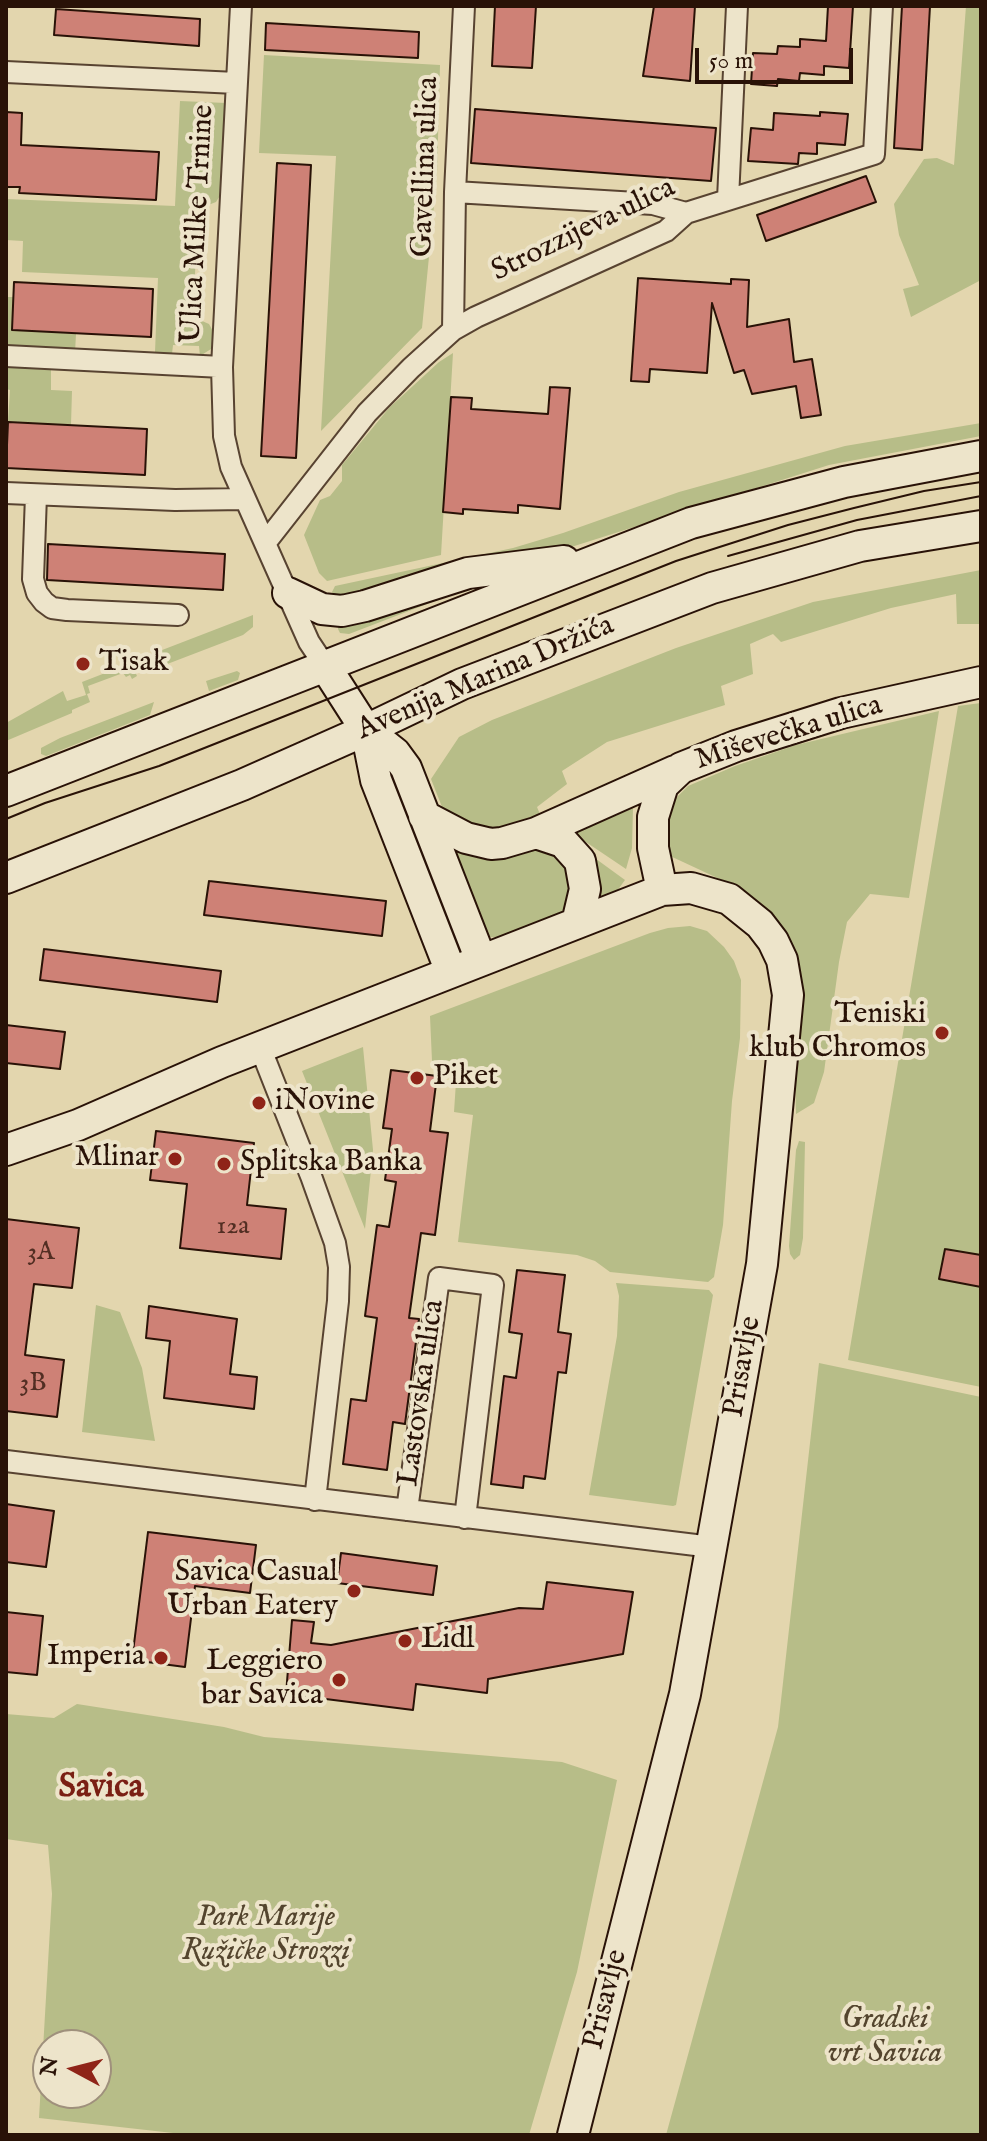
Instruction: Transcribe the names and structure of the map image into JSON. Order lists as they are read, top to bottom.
{
  "streets": {
    "street": [
      "Gavellina ulica",
      "Ulica Milke Trnine",
      "Strozzijeva ulica",
      "Avenija Marina Držića",
      "Miševečka ulica",
      "Prisavlje",
      "Lastovska ulica"
    ]
  },
  "crossings": [
    ["Gavellina ulica", "Strozzijeva ulica"],
    ["Ulica Milke Trnine", "Strozzijeva ulica"],
    ["Miševečka ulica", "Prisavlje"],
    ["Prisavlje", "Lastovska ulica"]
  ],
  "districts": ["Savica"],
  "parks": ["Park Marije Ružičke Strozzi", "Gradski vrt Savica"],
  "places": [
    "Tisak",
    "Teniski klub Chromos",
    "Piket",
    "iNovine",
    "Mlinar",
    "Splitska Banka",
    "Savica Casual Urban Eatery",
    "Lidl",
    "Imperia",
    "Leggiero bar Savica"
  ],
  "house_numbers": ["12a", "3A", "3B"],
  "scale_bar": "50 m",
  "north": "left"
}
